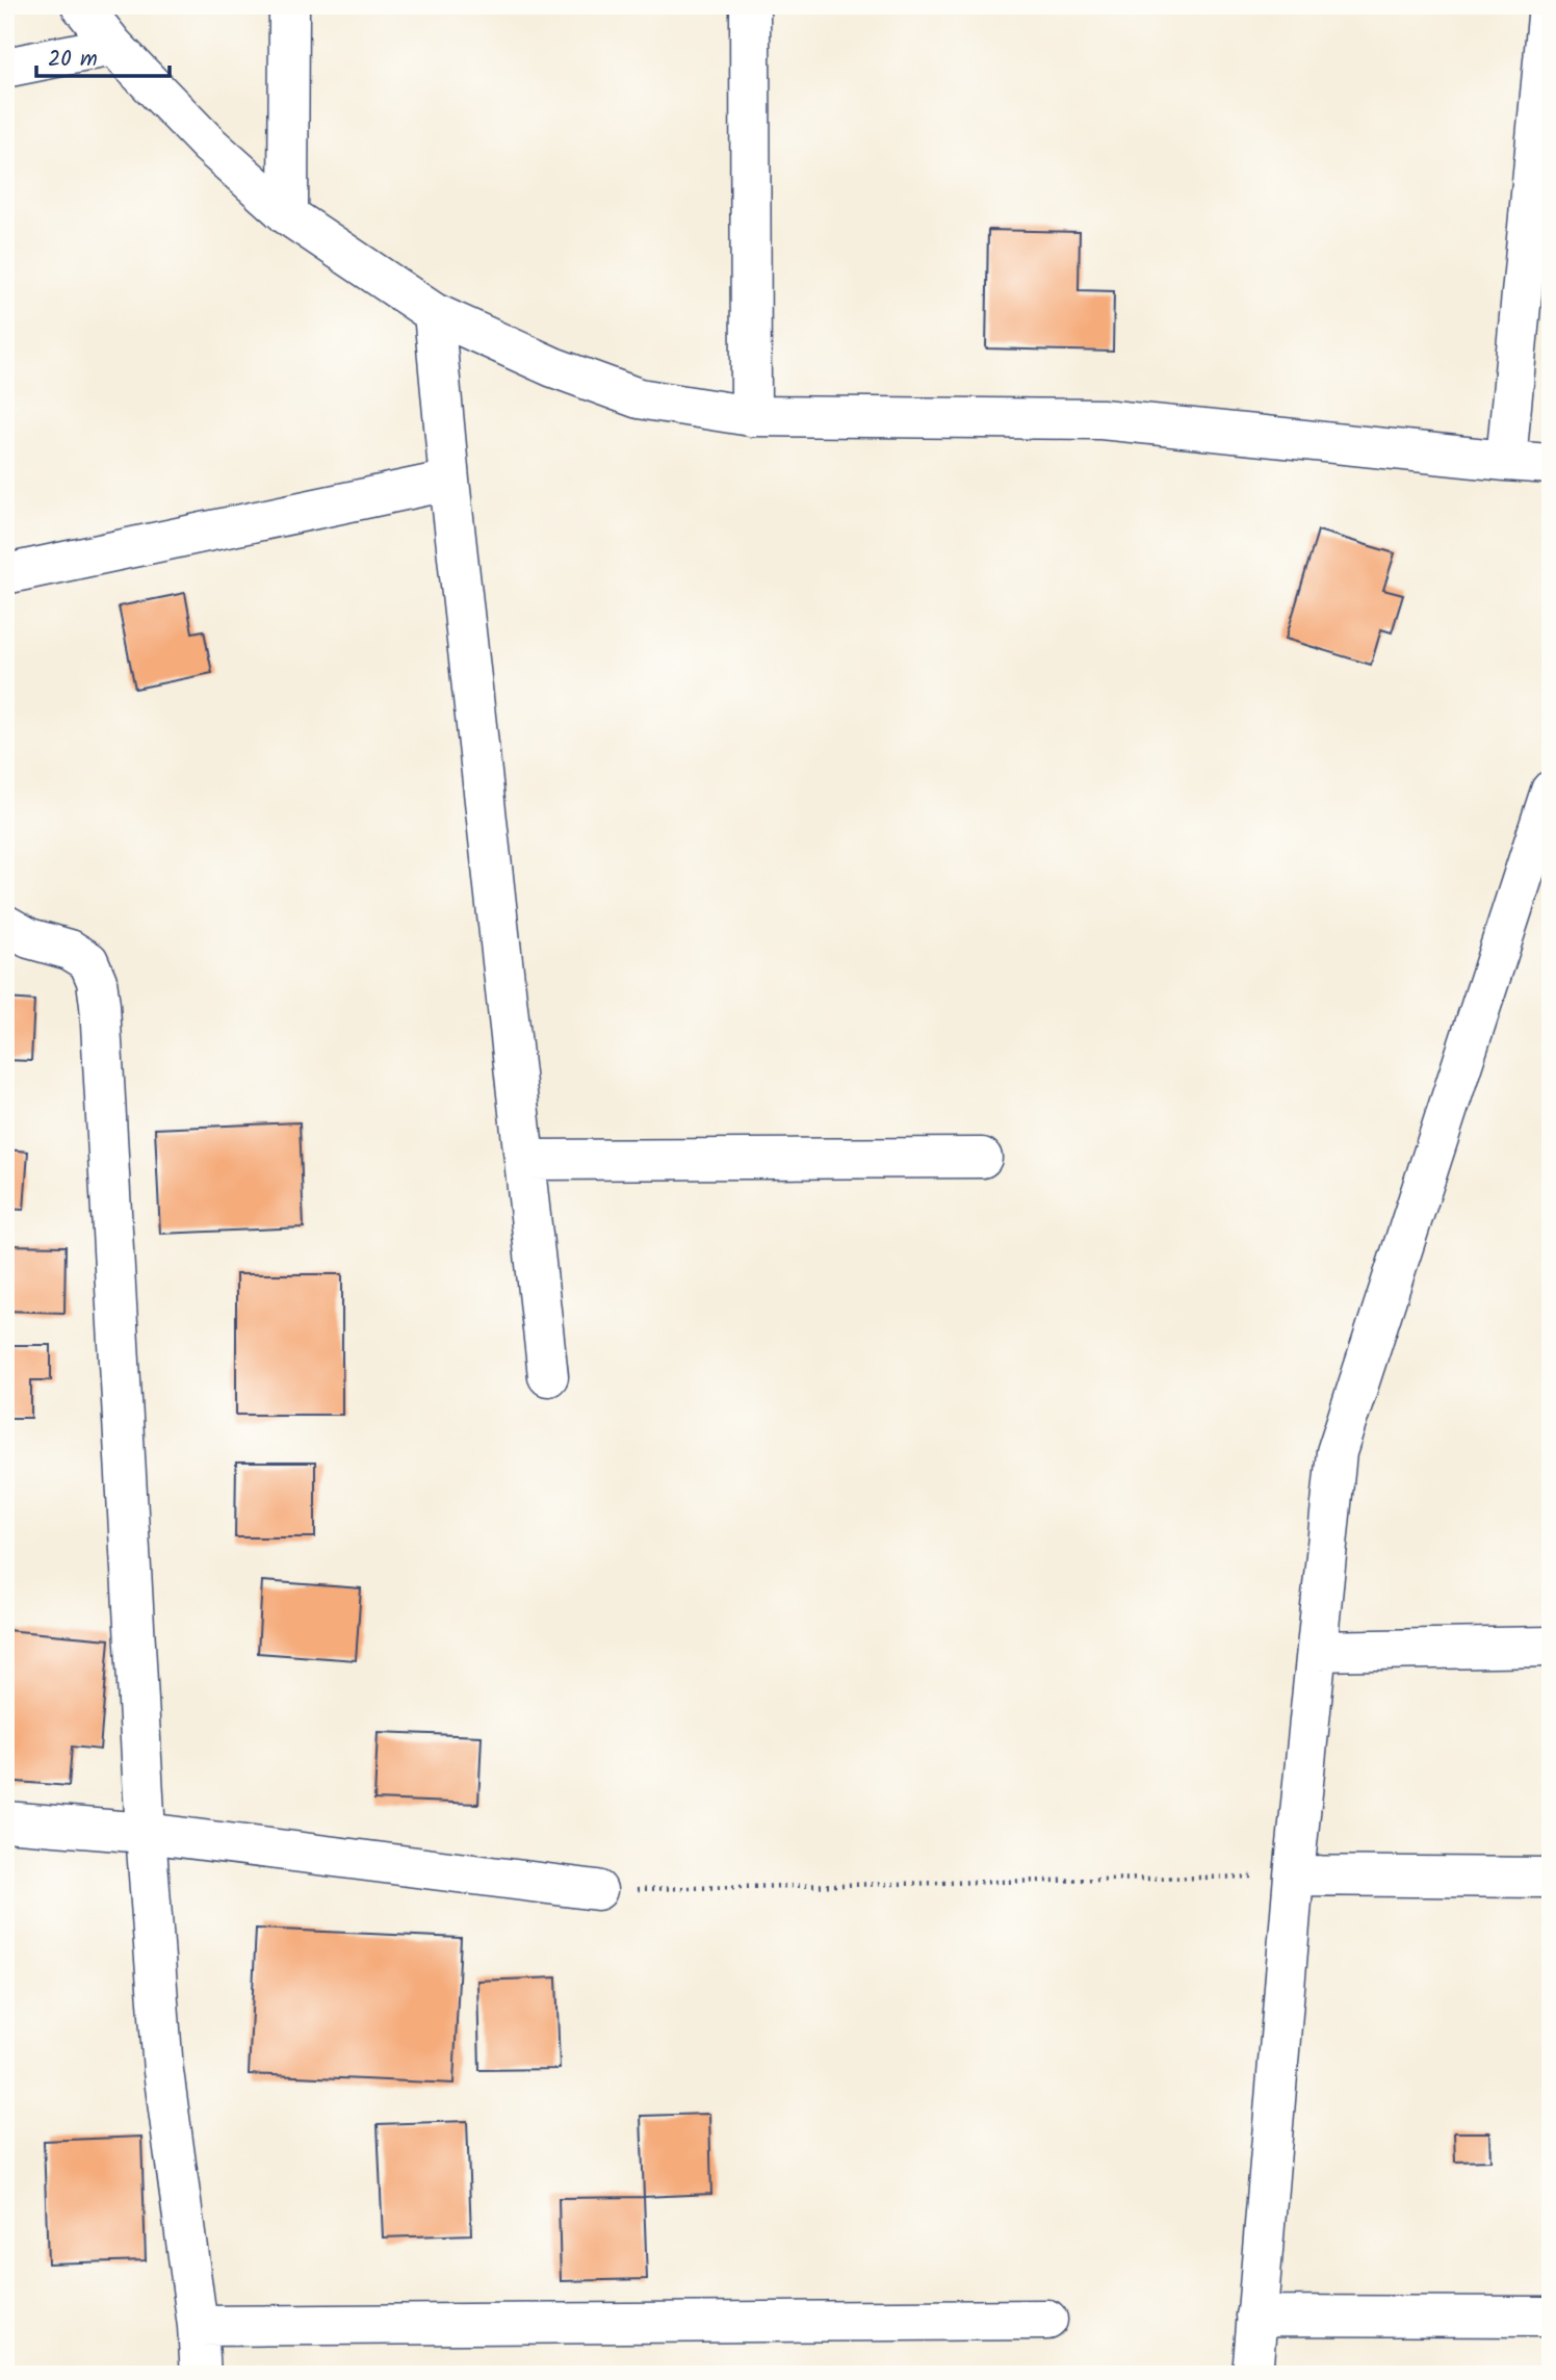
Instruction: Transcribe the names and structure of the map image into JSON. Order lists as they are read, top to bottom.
{
  "scale_bar": "20 m"
}
